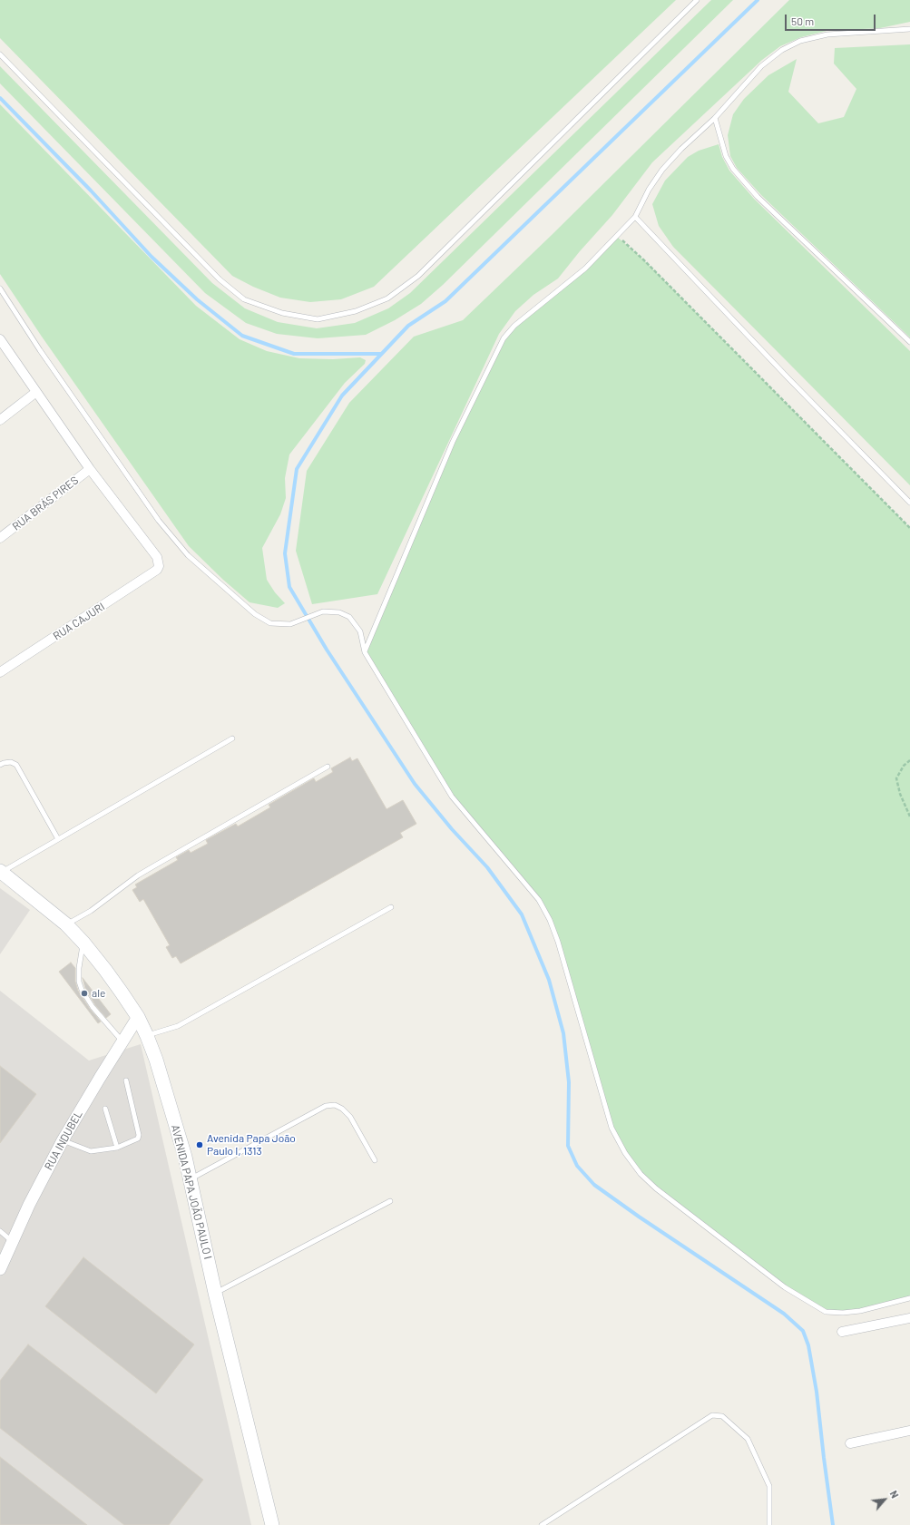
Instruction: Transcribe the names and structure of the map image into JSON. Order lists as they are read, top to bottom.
{
  "streets": {
    "main road": ["AVENIDA PAPA JOÃO PAULO I"],
    "street": ["RUA BRÁS PIRES", "RUA CAJURI", "RUA INDUBEL"]
  },
  "crossings": [
    ["RUA BRÁS PIRES", "RUA CAJURI"],
    ["RUA INDUBEL", "AVENIDA PAPA JOÃO PAULO I"]
  ],
  "places": ["ale", "Avenida Papa João Paulo I, 1313"],
  "scale_bar": "50 m",
  "north": "top right"
}
